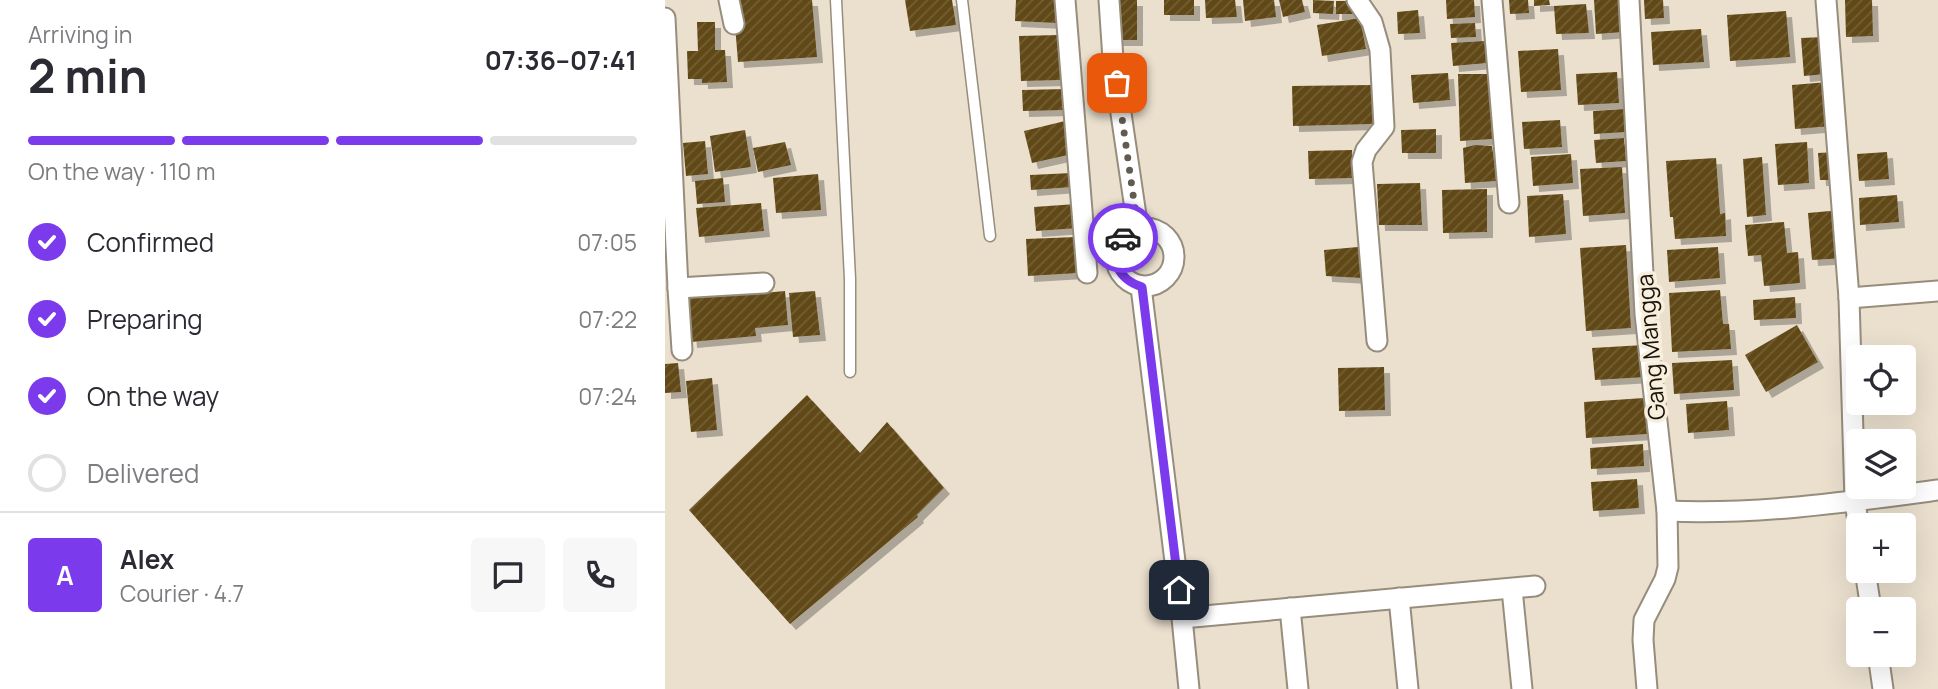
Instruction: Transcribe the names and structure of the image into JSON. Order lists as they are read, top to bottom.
{
  "streets": {
    "street": ["Gang Mangga"]
  },
  "page": {
    "heading": ["2 min", "Arriving in", "07:36–07:41"],
    "panel": ["Alex", "Courier · 4.7"],
    "bar": "On the way · 110 m",
    "list": [
      ["Confirmed", "07:05"],
      ["Preparing", "07:22"],
      ["On the way", "07:24"],
      "Delivered"
    ],
    "map_buttons": ["+", "−"],
    "round": "A"
  }
}
